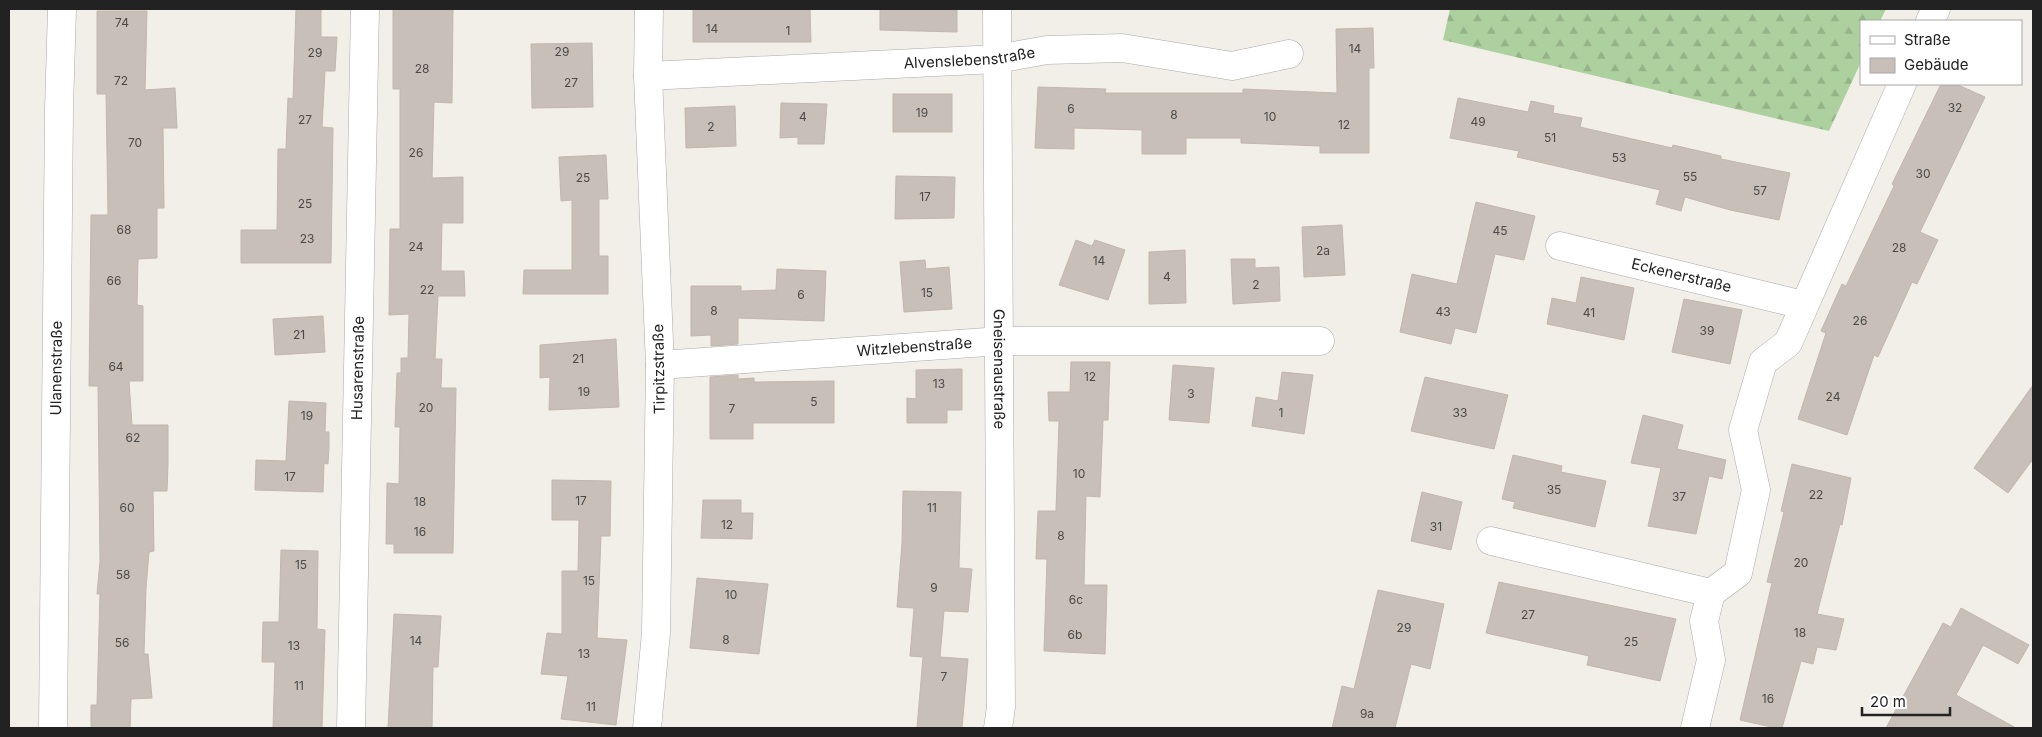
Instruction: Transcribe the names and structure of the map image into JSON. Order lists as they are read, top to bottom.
{
  "streets": {
    "street": [
      "Alvenslebenstraße",
      "Eckenerstraße",
      "Witzlebenstraße",
      "Ulanenstraße",
      "Husarenstraße",
      "Tirpitzstraße",
      "Gneisenaustraße"
    ]
  },
  "crossings": [
    ["Alvenslebenstraße", "Tirpitzstraße"],
    ["Alvenslebenstraße", "Gneisenaustraße"],
    ["Witzlebenstraße", "Tirpitzstraße"],
    ["Witzlebenstraße", "Gneisenaustraße"]
  ],
  "house_numbers": [
    "74",
    "14",
    "1",
    "14",
    "29",
    "29",
    "28",
    "72",
    "27",
    "32",
    "6",
    "19",
    "8",
    "4",
    "10",
    "27",
    "49",
    "12",
    "2",
    "51",
    "70",
    "26",
    "53",
    "30",
    "55",
    "25",
    "57",
    "17",
    "25",
    "68",
    "45",
    "23",
    "24",
    "28",
    "2a",
    "14",
    "4",
    "66",
    "2",
    "22",
    "15",
    "6",
    "8",
    "43",
    "41",
    "26",
    "39",
    "21",
    "21",
    "64",
    "12",
    "13",
    "19",
    "3",
    "24",
    "5",
    "20",
    "7",
    "1",
    "33",
    "19",
    "62",
    "10",
    "17",
    "35",
    "22",
    "37",
    "17",
    "18",
    "60",
    "11",
    "12",
    "31",
    "16",
    "8",
    "20",
    "15",
    "58",
    "15",
    "9",
    "10",
    "6c",
    "27",
    "29",
    "18",
    "6b",
    "8",
    "14",
    "25",
    "56",
    "13",
    "13",
    "7",
    "11",
    "16",
    "11",
    "9a"
  ],
  "legend": ["Straße", "Gebäude"],
  "scale_bar": "20 m"
}
